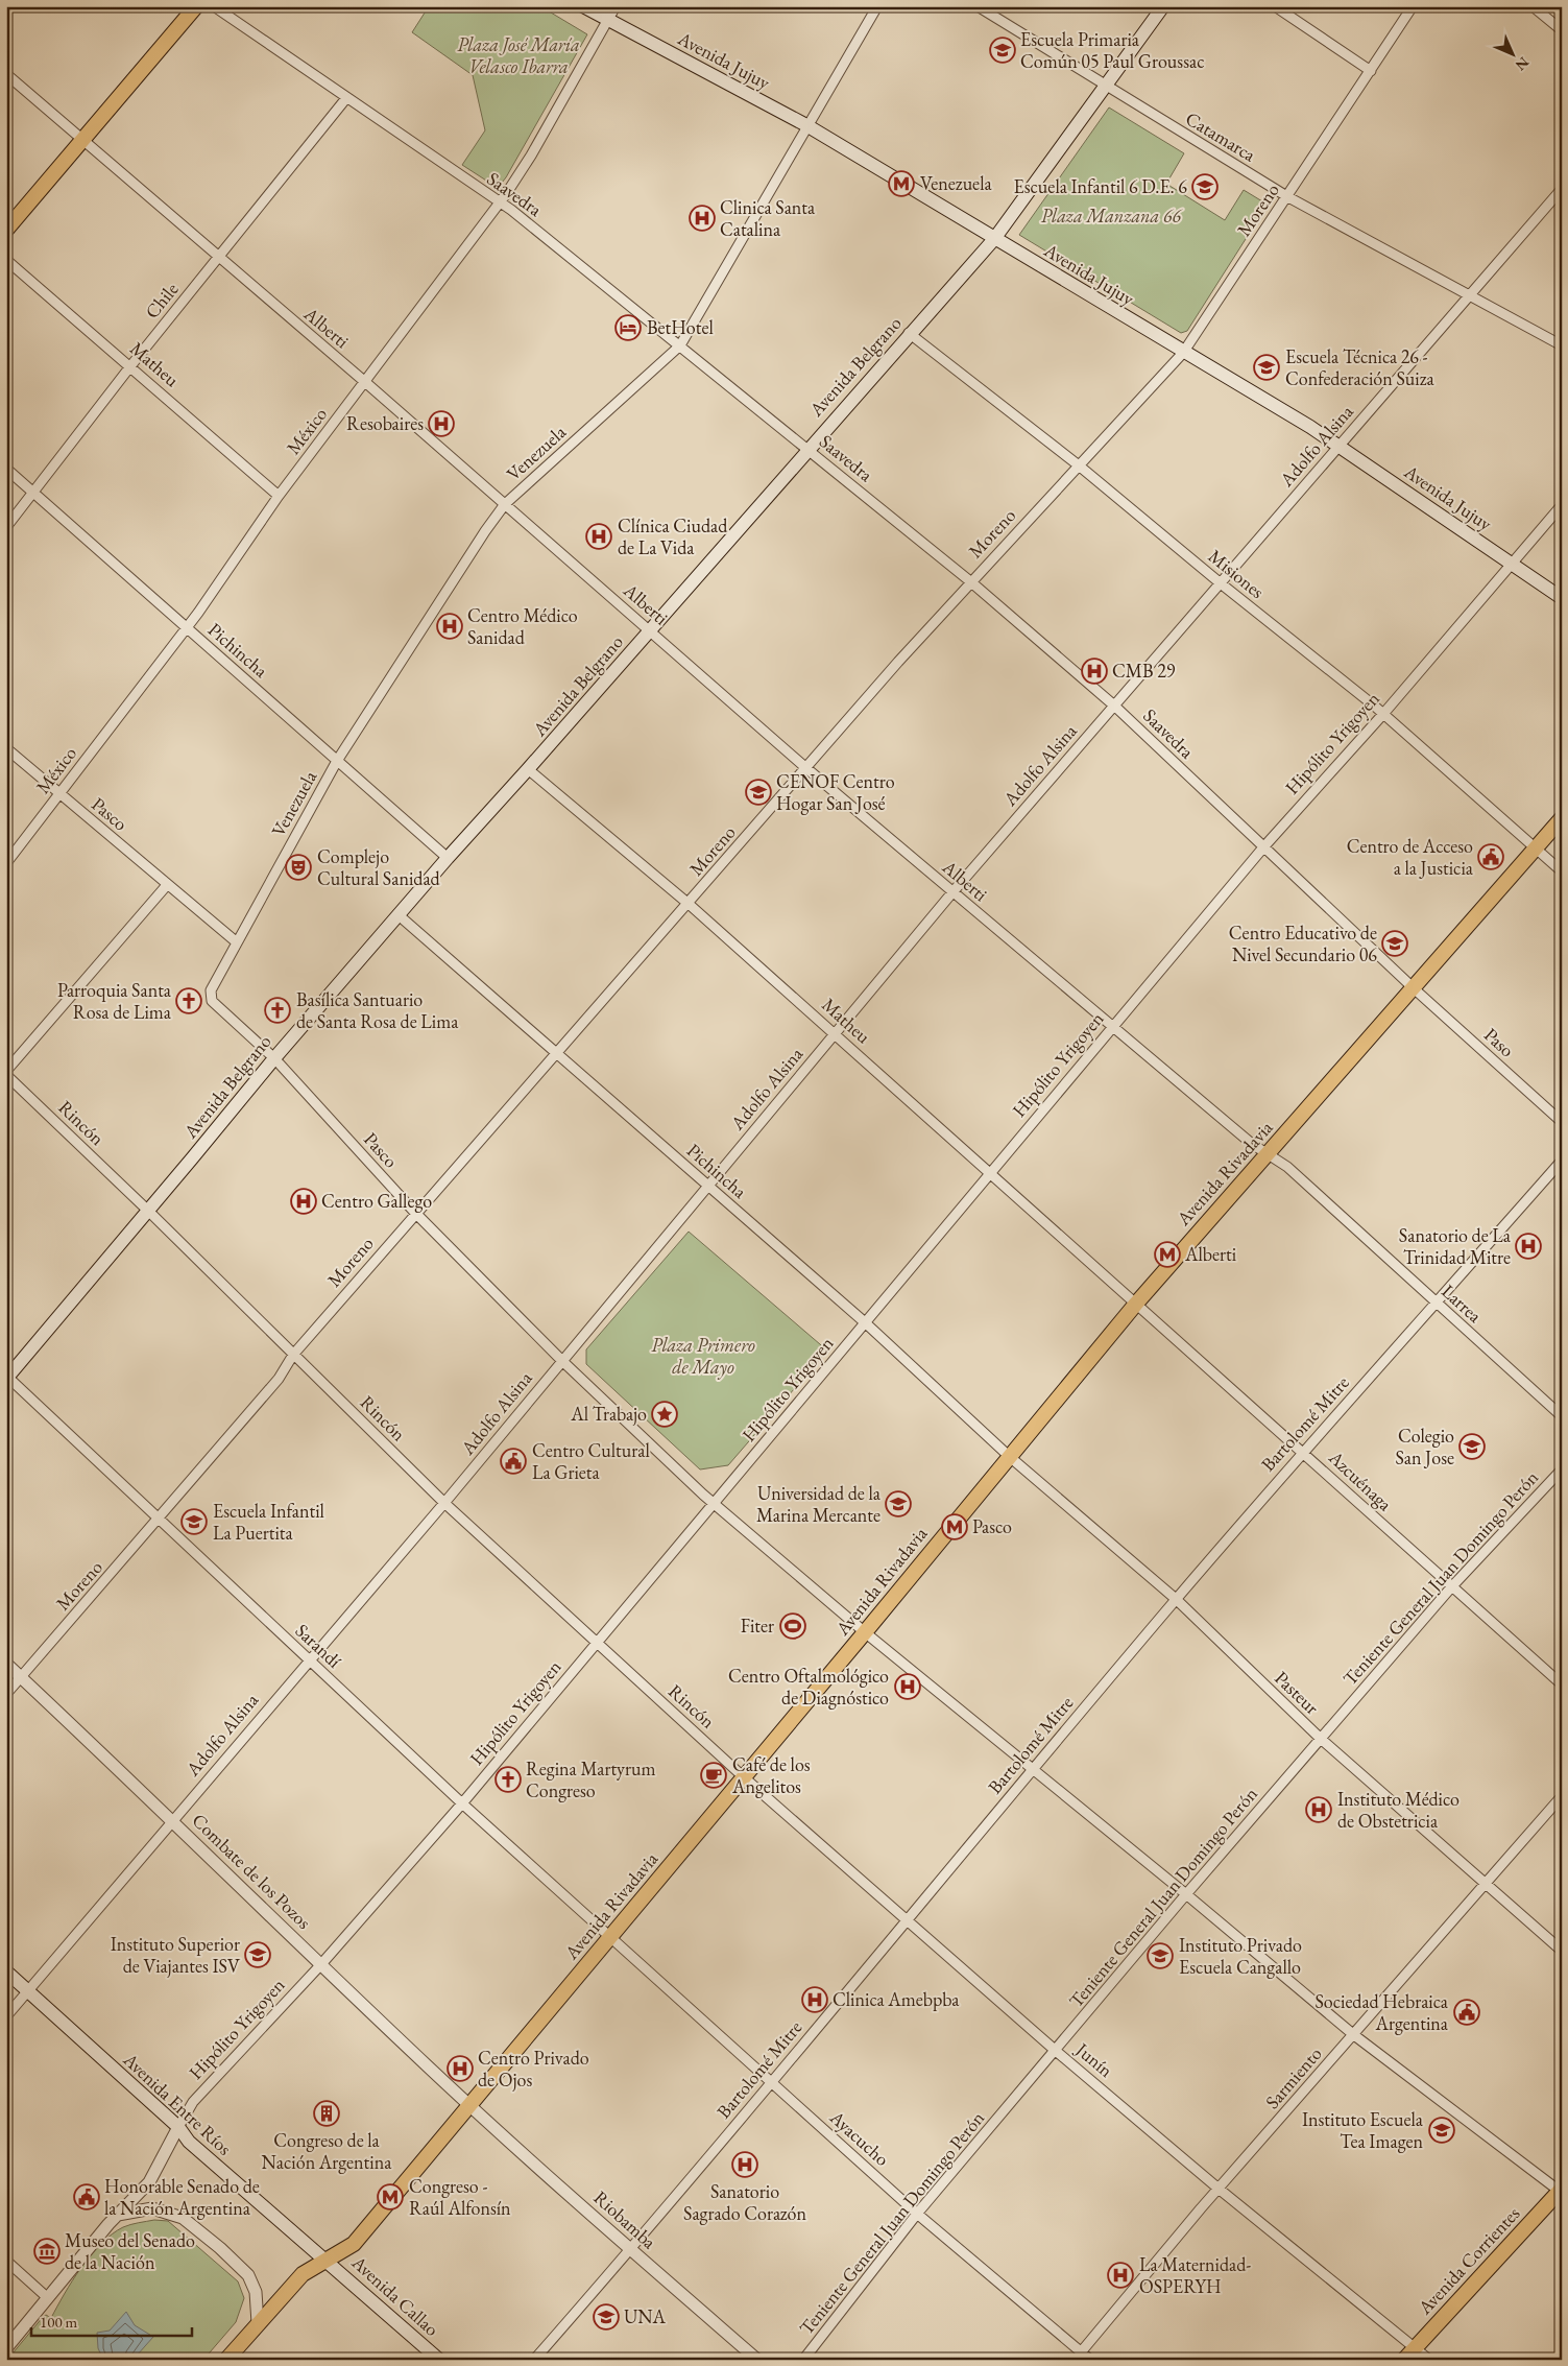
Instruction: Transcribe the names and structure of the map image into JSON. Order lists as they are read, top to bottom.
{
  "streets": {
    "main road": [
      "Avenida Jujuy",
      "Avenida Belgrano",
      "Avenida Rivadavia",
      "Avenida Entre Ríos",
      "Avenida Corrientes",
      "Avenida Callao"
    ],
    "street": [
      "Catamarca",
      "Saavedra",
      "Moreno",
      "Chile",
      "Alberti",
      "Matheu",
      "México",
      "Adolfo Alsina",
      "Venezuela",
      "Misiones",
      "Pichincha",
      "Hipólito Yrigoyen",
      "Pasco",
      "Paso",
      "Rincón",
      "Larrea",
      "Bartolomé Mitre",
      "Azcuénaga",
      "Teniente General Juan Domingo Perón",
      "Sarandí",
      "Pasteur",
      "Combate de los Pozos",
      "Junín",
      "Sarmiento",
      "Ayacucho",
      "Riobamba"
    ]
  },
  "crossings": [
    ["Avenida Jujuy", "Moreno"],
    ["Avenida Jujuy", "Avenida Belgrano"],
    ["Avenida Jujuy", "México"],
    ["Avenida Jujuy", "Adolfo Alsina"],
    ["Avenida Jujuy", "Venezuela"],
    ["Avenida Jujuy", "Hipólito Yrigoyen"],
    ["Catamarca", "Moreno"],
    ["Catamarca", "Avenida Belgrano"],
    ["Catamarca", "Adolfo Alsina"],
    ["Saavedra", "Moreno"],
    ["Saavedra", "Chile"],
    ["Saavedra", "Avenida Belgrano"],
    ["Saavedra", "México"],
    ["Saavedra", "Adolfo Alsina"],
    ["Saavedra", "Venezuela"],
    ["Saavedra", "Hipólito Yrigoyen"],
    ["Saavedra", "Paso"],
    ["Saavedra", "Avenida Rivadavia"],
    ["Moreno", "Alberti"],
    ["Moreno", "Matheu"],
    ["Moreno", "Misiones"],
    ["Moreno", "Pichincha"],
    ["Moreno", "Pasco"],
    ["Moreno", "Rincón"],
    ["Moreno", "Sarandí"],
    ["Moreno", "Combate de los Pozos"],
    ["Chile", "Alberti"],
    ["Chile", "Matheu"],
    ["Chile", "Pichincha"],
    ["Alberti", "Avenida Belgrano"],
    ["Alberti", "México"],
    ["Alberti", "Adolfo Alsina"],
    ["Alberti", "Venezuela"],
    ["Alberti", "Hipólito Yrigoyen"],
    ["Alberti", "Avenida Rivadavia"],
    ["Alberti", "Larrea"],
    ["Matheu", "Avenida Belgrano"],
    ["Matheu", "México"],
    ["Matheu", "Adolfo Alsina"],
    ["Matheu", "Hipólito Yrigoyen"],
    ["Matheu", "Avenida Rivadavia"],
    ["Matheu", "Azcuénaga"],
    ["Avenida Belgrano", "Misiones"],
    ["Avenida Belgrano", "Pichincha"],
    ["Avenida Belgrano", "Pasco"],
    ["Avenida Belgrano", "Rincón"],
    ["Avenida Belgrano", "Sarandí"],
    ["México", "Pichincha"],
    ["México", "Pasco"],
    ["Adolfo Alsina", "Misiones"],
    ["Adolfo Alsina", "Pichincha"],
    ["Adolfo Alsina", "Pasco"],
    ["Adolfo Alsina", "Rincón"],
    ["Adolfo Alsina", "Sarandí"],
    ["Adolfo Alsina", "Combate de los Pozos"],
    ["Adolfo Alsina", "Avenida Entre Ríos"],
    ["Venezuela", "Pichincha"],
    ["Venezuela", "Pasco"],
    ["Misiones", "Hipólito Yrigoyen"],
    ["Misiones", "Avenida Rivadavia"],
    ["Pichincha", "Hipólito Yrigoyen"],
    ["Pichincha", "Avenida Rivadavia"],
    ["Pichincha", "Pasteur"],
    ["Hipólito Yrigoyen", "Pasco"],
    ["Hipólito Yrigoyen", "Rincón"],
    ["Hipólito Yrigoyen", "Sarandí"],
    ["Hipólito Yrigoyen", "Combate de los Pozos"],
    ["Hipólito Yrigoyen", "Avenida Entre Ríos"],
    ["Pasco", "Avenida Rivadavia"],
    ["Pasco", "Bartolomé Mitre"],
    ["Pasco", "Teniente General Juan Domingo Perón"],
    ["Pasco", "Sarmiento"],
    ["Pasco", "Avenida Corrientes"],
    ["Paso", "Avenida Rivadavia"],
    ["Rincón", "Avenida Rivadavia"],
    ["Rincón", "Junín"],
    ["Avenida Rivadavia", "Larrea"],
    ["Avenida Rivadavia", "Azcuénaga"],
    ["Avenida Rivadavia", "Sarandí"],
    ["Avenida Rivadavia", "Pasteur"],
    ["Avenida Rivadavia", "Combate de los Pozos"],
    ["Avenida Rivadavia", "Junín"],
    ["Avenida Rivadavia", "Avenida Entre Ríos"],
    ["Avenida Rivadavia", "Ayacucho"],
    ["Avenida Rivadavia", "Riobamba"],
    ["Avenida Rivadavia", "Avenida Callao"],
    ["Larrea", "Bartolomé Mitre"],
    ["Bartolomé Mitre", "Azcuénaga"],
    ["Bartolomé Mitre", "Pasteur"],
    ["Bartolomé Mitre", "Junín"],
    ["Bartolomé Mitre", "Ayacucho"],
    ["Bartolomé Mitre", "Riobamba"],
    ["Azcuénaga", "Teniente General Juan Domingo Perón"],
    ["Teniente General Juan Domingo Perón", "Pasteur"],
    ["Teniente General Juan Domingo Perón", "Junín"],
    ["Teniente General Juan Domingo Perón", "Ayacucho"],
    ["Sarandí", "Ayacucho"],
    ["Pasteur", "Sarmiento"],
    ["Combate de los Pozos", "Riobamba"],
    ["Junín", "Sarmiento"],
    ["Junín", "Avenida Corrientes"],
    ["Sarmiento", "Ayacucho"],
    ["Avenida Entre Ríos", "Avenida Callao"]
  ],
  "parks": ["Plaza José María Velasco Ibarra", "Plaza Manzana 66", "Plaza Primero de Mayo"],
  "places": {
    "school or university": [
      "Escuela Primaria Común 05 Paul Groussac",
      "Escuela Infantil 6 D.E. 6",
      "Escuela Técnica 26 - Confederación Suiza",
      "CENOF Centro Hogar San José",
      "Centro Educativo de Nivel Secundario 06",
      "Colegio San Jose",
      "Universidad de la Marina Mercante",
      "Escuela Infantil La Puertita",
      "Instituto Superior de Viajantes ISV",
      "Instituto Privado Escuela Cangallo",
      "Instituto Escuela Tea Imagen",
      "UNA"
    ],
    "metro station": [
      "Venezuela",
      "Alberti",
      "Pasco",
      "Congreso - Raúl Alfonsín"
    ],
    "hospital": [
      "Clinica Santa Catalina",
      "Resobaires",
      "Clínica Ciudad de La Vida",
      "Centro Médico Sanidad",
      "CMB 29",
      "Centro Gallego",
      "Sanatorio de La Trinidad Mitre",
      "Centro Oftalmológico de Diagnóstico",
      "Instituto Médico de Obstetricia",
      "Clinica Amebpba",
      "Centro Privado de Ojos",
      "Sanatorio Sagrado Corazón",
      "La Maternidad- OSPERYH"
    ],
    "hotel": ["BetHotel"],
    "public building": [
      "Centro de Acceso a la Justicia",
      "Centro Cultural La Grieta",
      "Sociedad Hebraica Argentina",
      "Honorable Senado de la Nación Argentina"
    ],
    "theatre": ["Complejo Cultural Sanidad"],
    "church": ["Parroquia Santa Rosa de Lima", "Basílica Santuario de Santa Rosa de Lima", "Regina Martyrum Congreso"],
    "place": ["Al Trabajo"],
    "sports": ["Fiter"],
    "cafe": ["Café de los Angelitos"],
    "building": ["Congreso de la Nación Argentina"],
    "museum": ["Museo del Senado de la Nación"]
  },
  "scale_bar": "100 m",
  "north": "bottom right"
}
